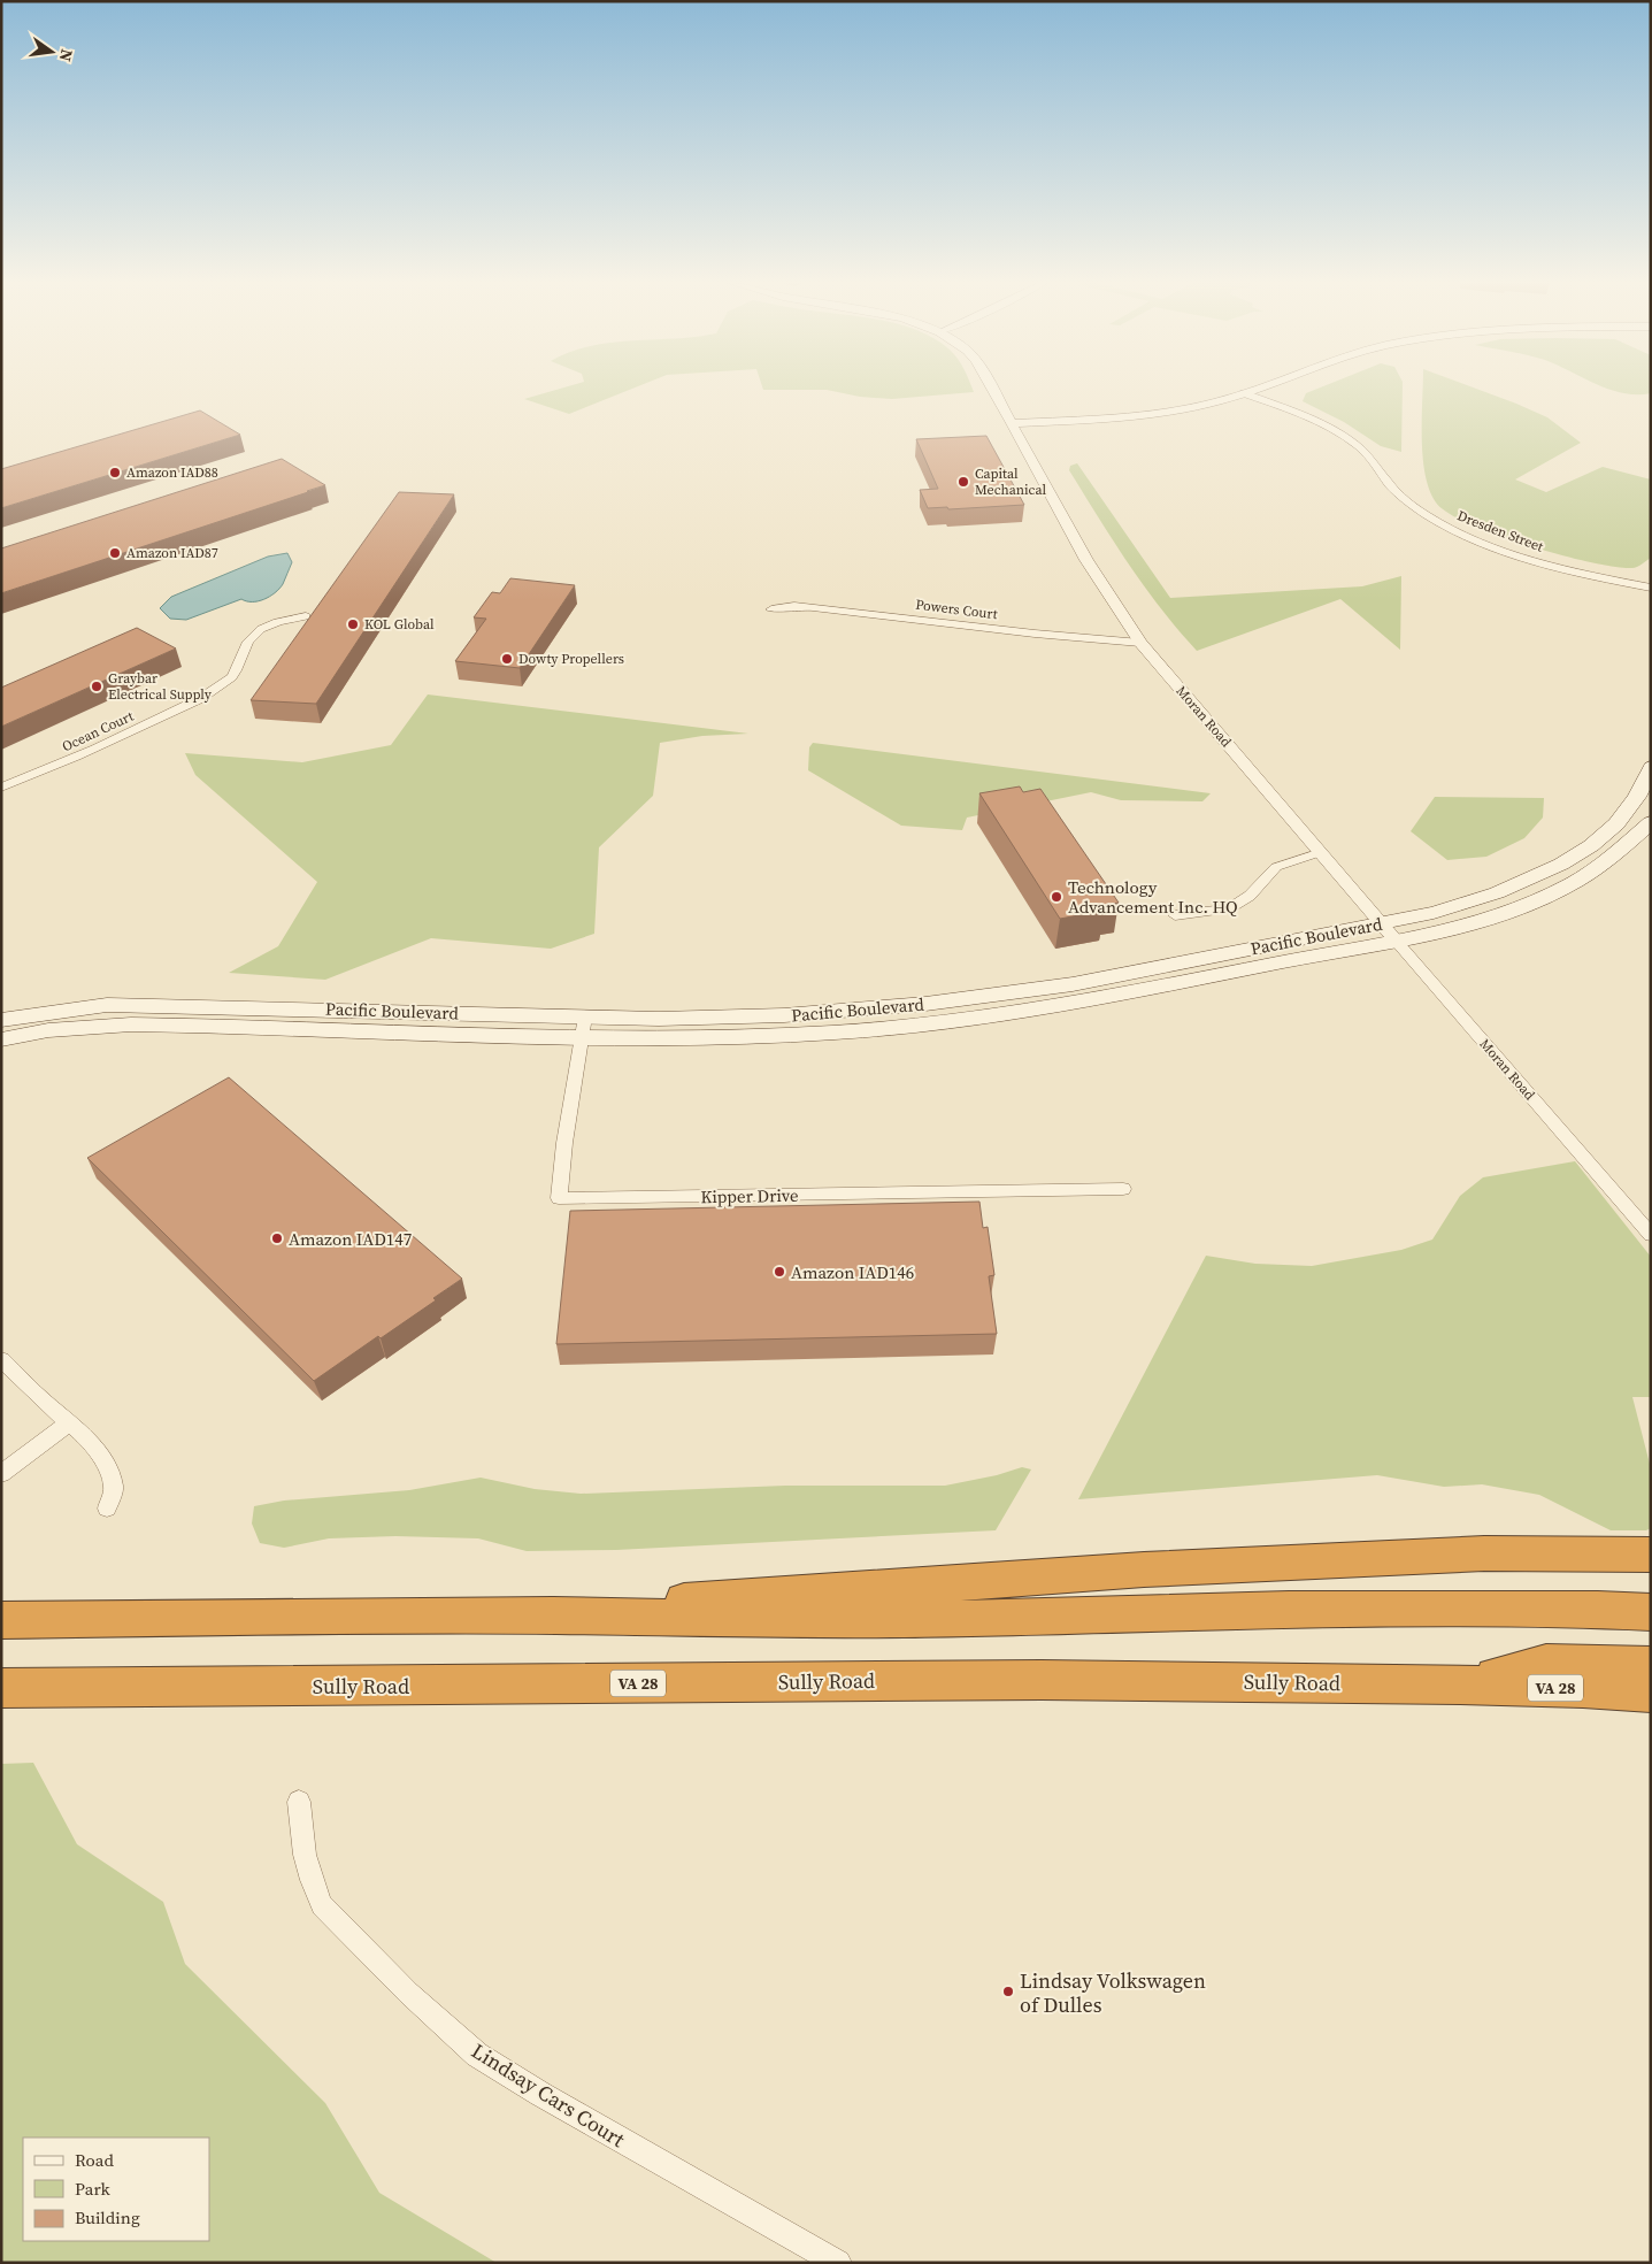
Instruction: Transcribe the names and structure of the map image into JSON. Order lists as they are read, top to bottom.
{
  "streets": {
    "highway": ["Sully Road", "VA 28"],
    "main road": ["Pacific Boulevard"],
    "street": [
      "Dresden Street",
      "Powers Court",
      "Moran Road",
      "Ocean Court",
      "Kipper Drive",
      "Lindsay Cars Court"
    ]
  },
  "crossings": [
    ["Powers Court", "Moran Road"],
    ["Moran Road", "Pacific Boulevard"],
    ["Pacific Boulevard", "Kipper Drive"]
  ],
  "places": [
    "Amazon IAD88",
    "Capital Mechanical",
    "Amazon IAD87",
    "KOL Global",
    "Dowty Propellers",
    "Graybar Electrical Supply",
    "Technology Advancement Inc. HQ",
    "Amazon IAD147",
    "Amazon IAD146",
    "Lindsay Volkswagen of Dulles"
  ],
  "legend": ["Road", "Park", "Building"],
  "north": "right"
}
